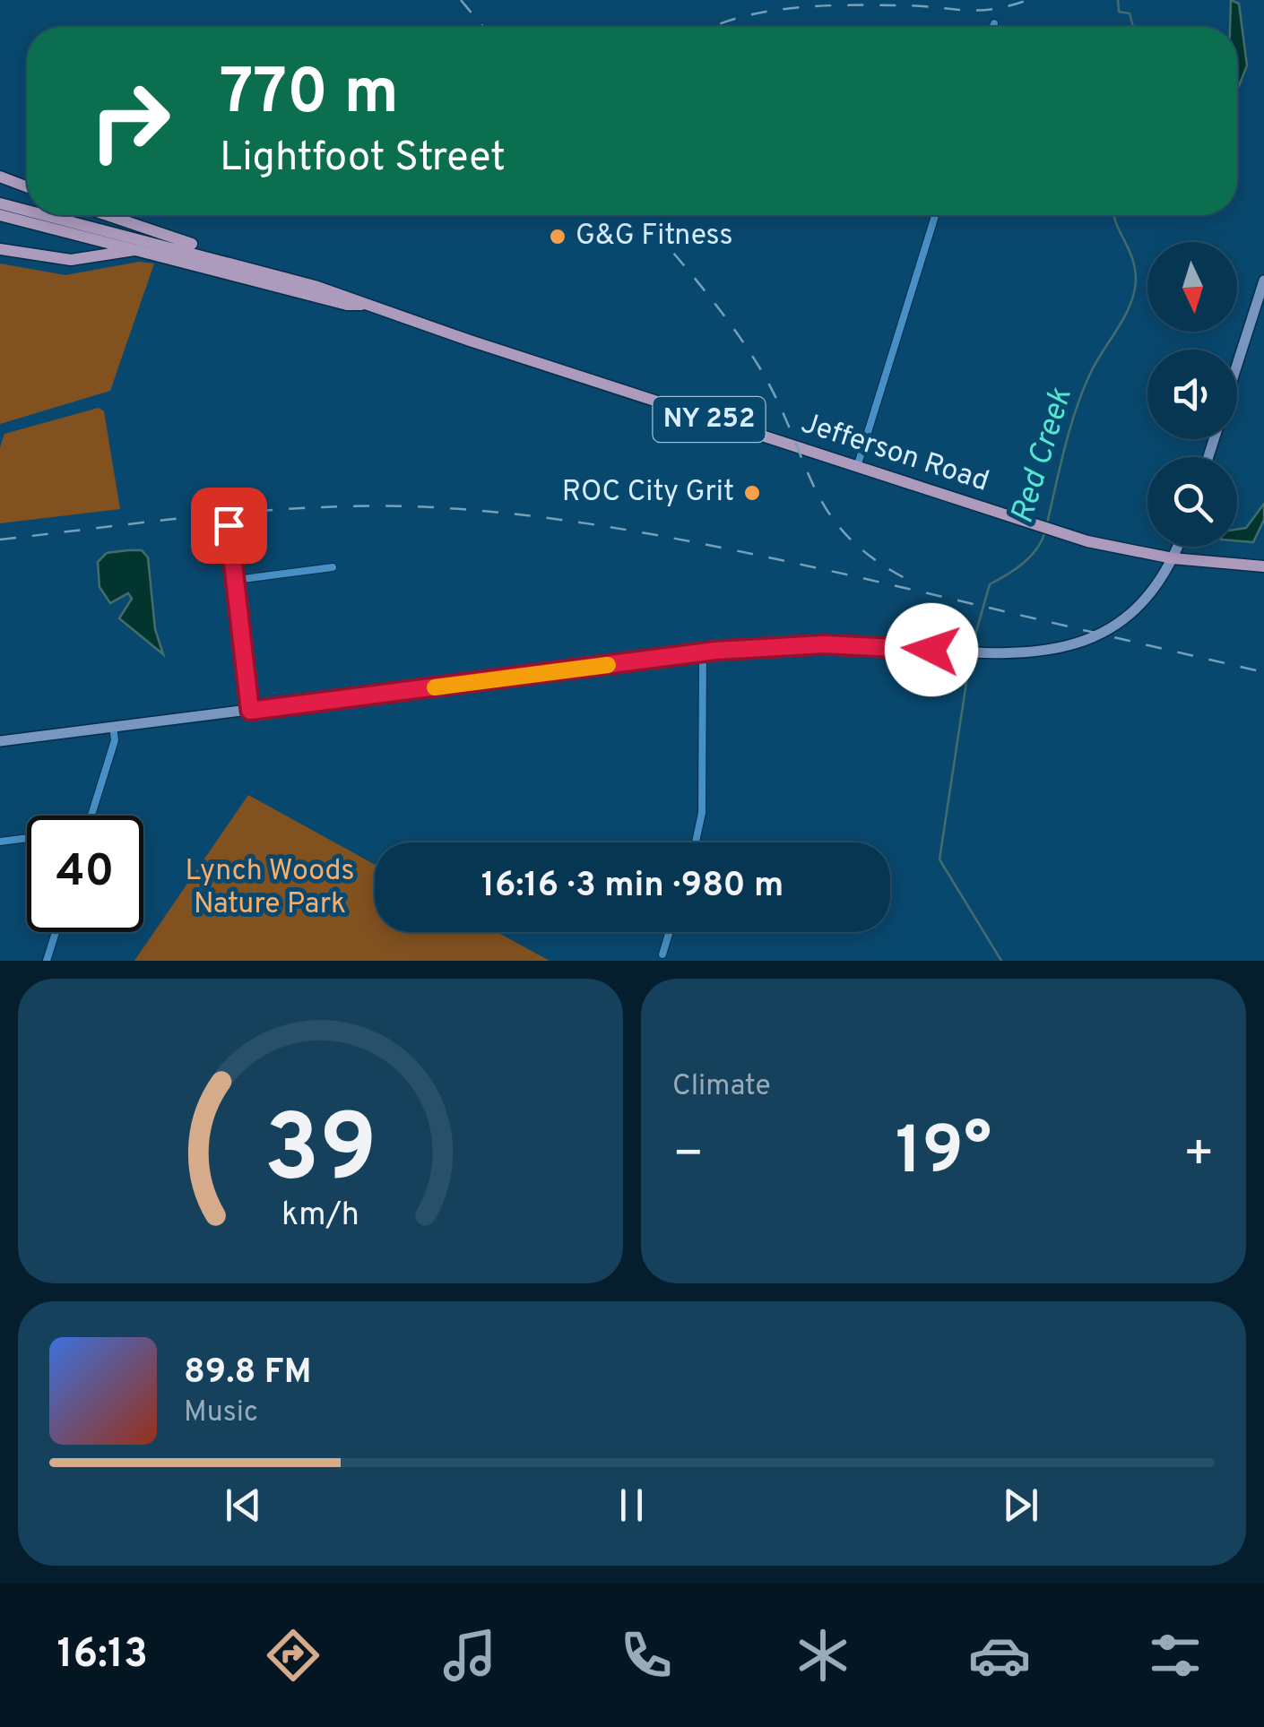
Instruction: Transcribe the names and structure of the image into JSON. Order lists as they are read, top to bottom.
{
  "streets": {
    "main road": ["NY 252", "Jefferson Road"]
  },
  "water": ["Red Creek"],
  "parks": ["Lynch Woods Nature Park"],
  "places": ["G&G Fitness", "ROC City Grit"],
  "north": "bottom",
  "page": {
    "turn": ["770 m", "Lightfoot Street"],
    "limit": "40",
    "trip": "16:16 · 3 min · 980 m",
    "tile": "Climate",
    "heat": ["−", "19°", "+"],
    "song": ["89.8 FM", "Music"],
    "tabs": "16:13",
    "gauge": ["39", "km/h"]
  }
}
